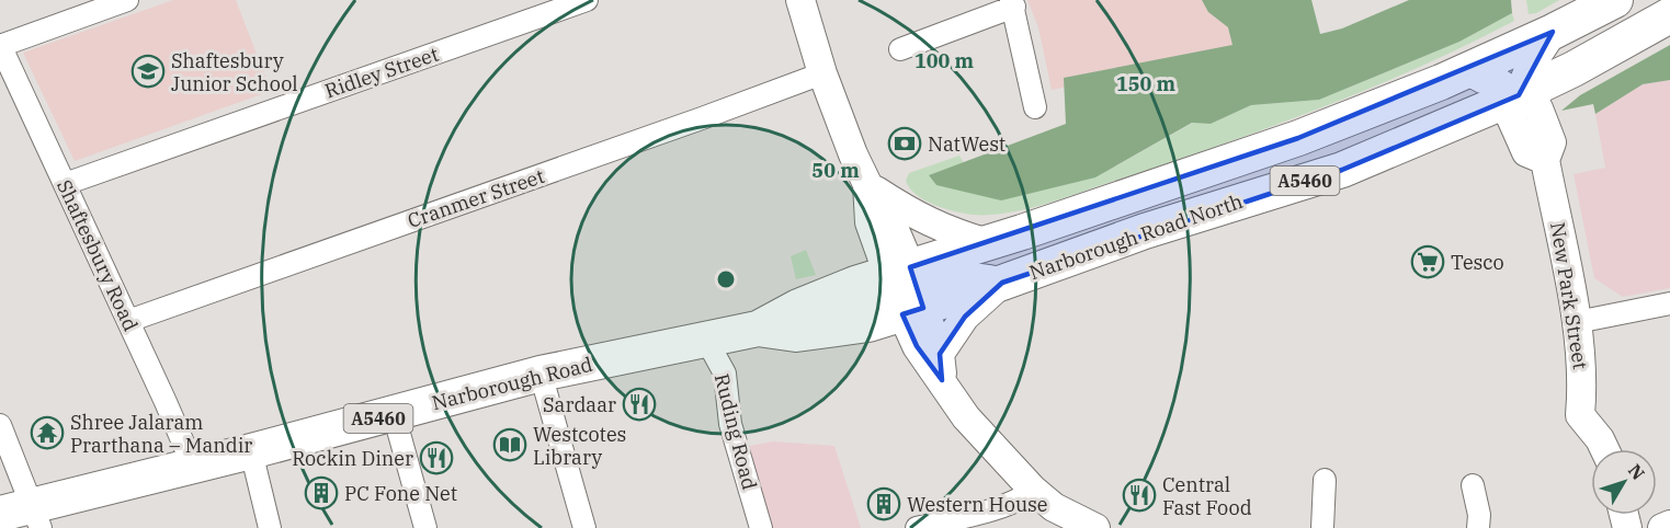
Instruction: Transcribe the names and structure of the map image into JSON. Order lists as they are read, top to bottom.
{
  "streets": {
    "main road": ["A5460", "Narborough Road North", "Narborough Road"],
    "street": [
      "Ridley Street",
      "Cranmer Street",
      "Shaftesbury Road",
      "New Park Street",
      "Ruding Road"
    ]
  },
  "crossings": [
    ["Ridley Street", "Shaftesbury Road"],
    ["A5460", "Narborough Road North"],
    ["Cranmer Street", "Shaftesbury Road"],
    ["Narborough Road North", "New Park Street"],
    ["Narborough Road North", "Narborough Road"],
    ["Shaftesbury Road", "Narborough Road"],
    ["Narborough Road", "Ruding Road"]
  ],
  "places": {
    "school or university": ["Shaftesbury Junior School"],
    "bank": ["NatWest"],
    "supermarket": ["Tesco"],
    "restaurant": ["Sardaar", "Rockin Diner", "Central Fast Food"],
    "temple": ["Shree Jalaram Prarthana – Mandir"],
    "library": ["Westcotes Library"],
    "building": ["PC Fone Net", "Western House"]
  },
  "north": "top right",
  "rings": ["100 m", "150 m", "50 m"]
}
